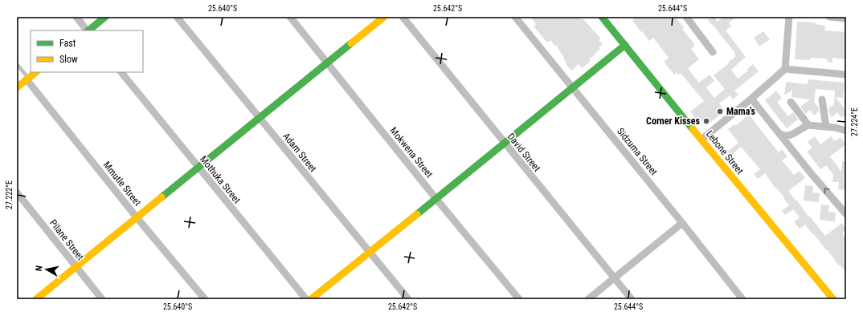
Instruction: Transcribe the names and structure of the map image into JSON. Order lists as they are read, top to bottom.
{
  "streets": {
    "street": [
      "Sidzuma Street",
      "Adam Street",
      "Mokwena Street",
      "David Street",
      "Lebone Street",
      "Mothuka Street",
      "Mmutle Street",
      "Pilane Street"
    ]
  },
  "places": ["Mama's", "Corner Kisses"],
  "legend": ["Fast", "Slow"],
  "north": "left",
  "coordinates": [
    "25.640°S",
    "25.642°S",
    "25.644°S",
    "27.224°E",
    "27.222°E"
  ]
}
